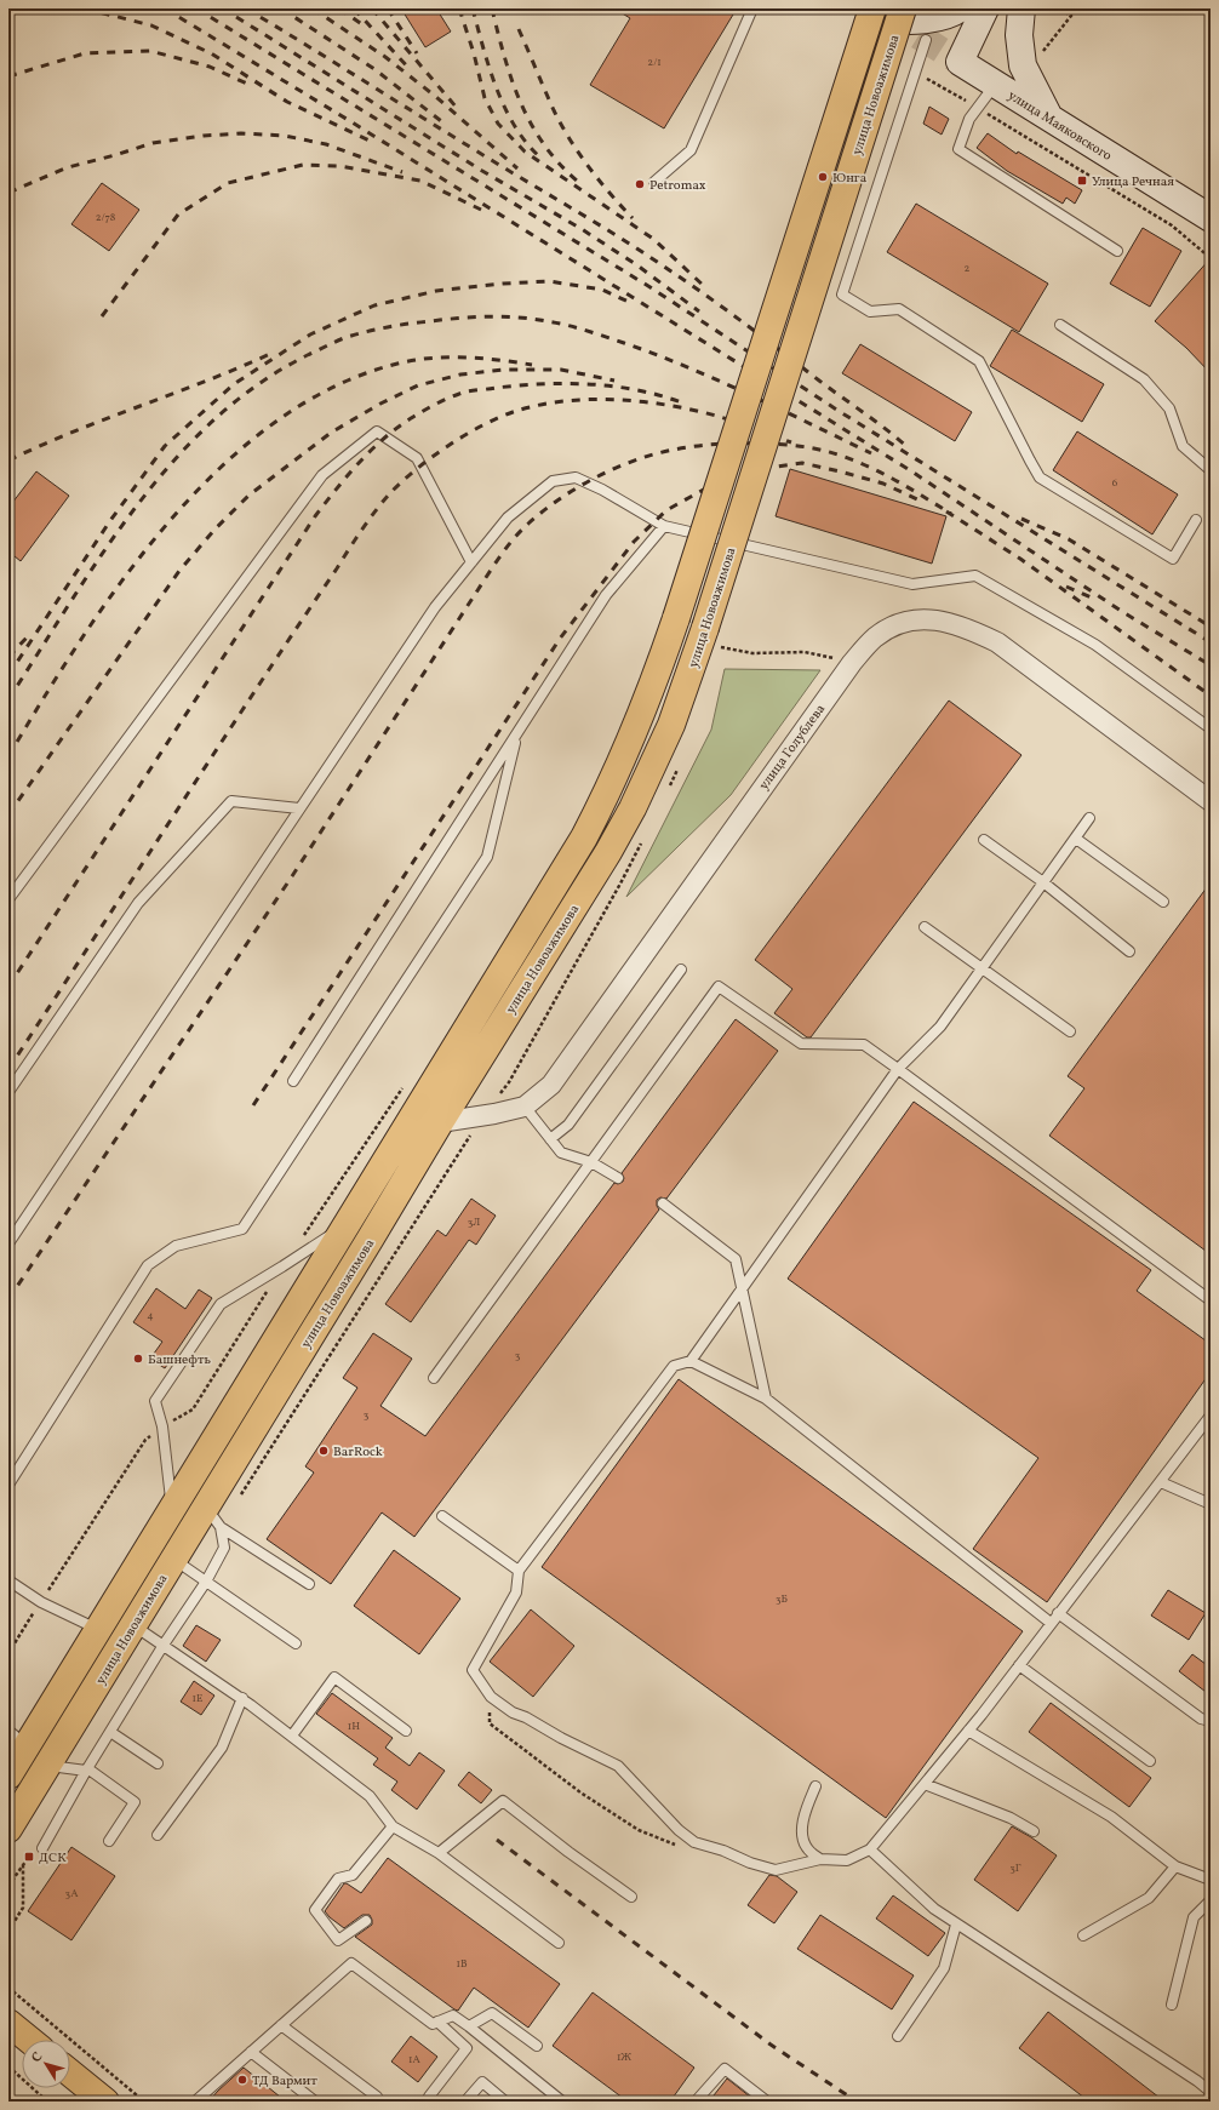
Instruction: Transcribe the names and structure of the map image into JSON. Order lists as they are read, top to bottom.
{
  "streets": {
    "main road": ["улица Новоажимова", "улица Маяковского"],
    "street": ["улица Голублева"]
  },
  "crossings": [
    ["улица Новоажимова", "улица Голублева"]
  ],
  "places": {
    "other": [
      "Юнга",
      "Petromax",
      "Башнефть",
      "BarRock",
      "ТД Вармит"
    ],
    "transit": ["Улица Речная", "ДСК"]
  },
  "house_numbers": [
    "2/1",
    "2/78",
    "2",
    "6",
    "3Л",
    "4",
    "3",
    "3",
    "3Б",
    "1Е",
    "1Н",
    "3Г",
    "3А",
    "1В",
    "1Ж",
    "1А"
  ],
  "north": "top left"
}
